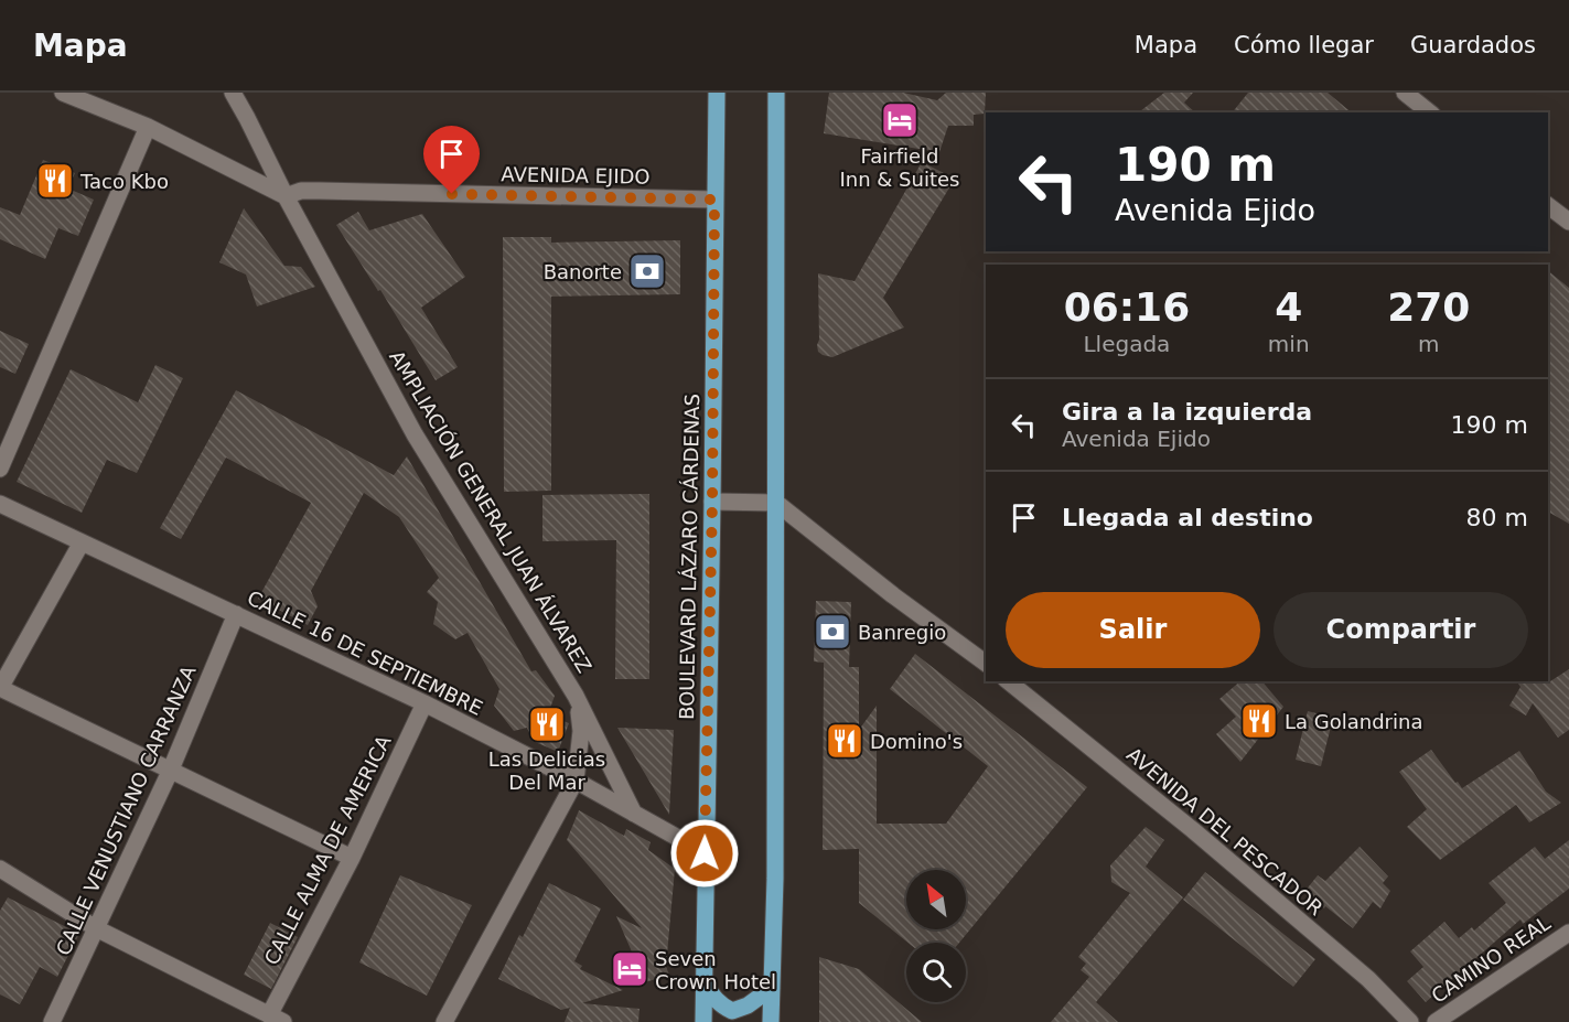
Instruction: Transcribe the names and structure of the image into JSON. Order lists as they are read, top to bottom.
{
  "streets": {
    "main road": ["BOULEVARD LÁZARO CÁRDENAS"],
    "street": [
      "AVENIDA EJIDO",
      "AMPLIACIÓN GENERAL JUAN ÁLVAREZ",
      "CALLE 16 DE SEPTIEMBRE",
      "CALLE VENUSTIANO CARRANZA",
      "AVENIDA DEL PESCADOR",
      "CALLE ALMA DE AMERICA",
      "CAMINO REAL"
    ]
  },
  "crossings": [
    ["AVENIDA EJIDO", "AMPLIACIÓN GENERAL JUAN ÁLVAREZ"],
    ["AVENIDA EJIDO", "BOULEVARD LÁZARO CÁRDENAS"],
    ["AMPLIACIÓN GENERAL JUAN ÁLVAREZ", "CALLE 16 DE SEPTIEMBRE"],
    ["BOULEVARD LÁZARO CÁRDENAS", "CALLE 16 DE SEPTIEMBRE"],
    ["CALLE 16 DE SEPTIEMBRE", "CALLE VENUSTIANO CARRANZA"],
    ["CALLE 16 DE SEPTIEMBRE", "CALLE ALMA DE AMERICA"]
  ],
  "places": {
    "hotel": ["Fairfield Inn & Suites", "Seven Crown Hotel"],
    "restaurant": [
      "Taco Kbo",
      "La Golandrina",
      "Las Delicias Del Mar",
      "Domino's"
    ],
    "bank": ["Banorte", "Banregio"]
  },
  "north": "top left",
  "page": {
    "header": "Mapa",
    "nav": ["Mapa", "Cómo llegar", "Guardados"],
    "turn": ["190 m", "Avenida Ejido"],
    "eta": [
      "06:16",
      "Llegada",
      "4",
      "min",
      "270",
      "m"
    ],
    "list": [
      {
        "name": "Gira a la izquierda",
        "note": "Avenida Ejido",
        "value": "190 m"
      },
      {
        "name": "Llegada al destino",
        "value": "80 m"
      }
    ],
    "buttons": ["Salir", "Compartir"]
  }
}
